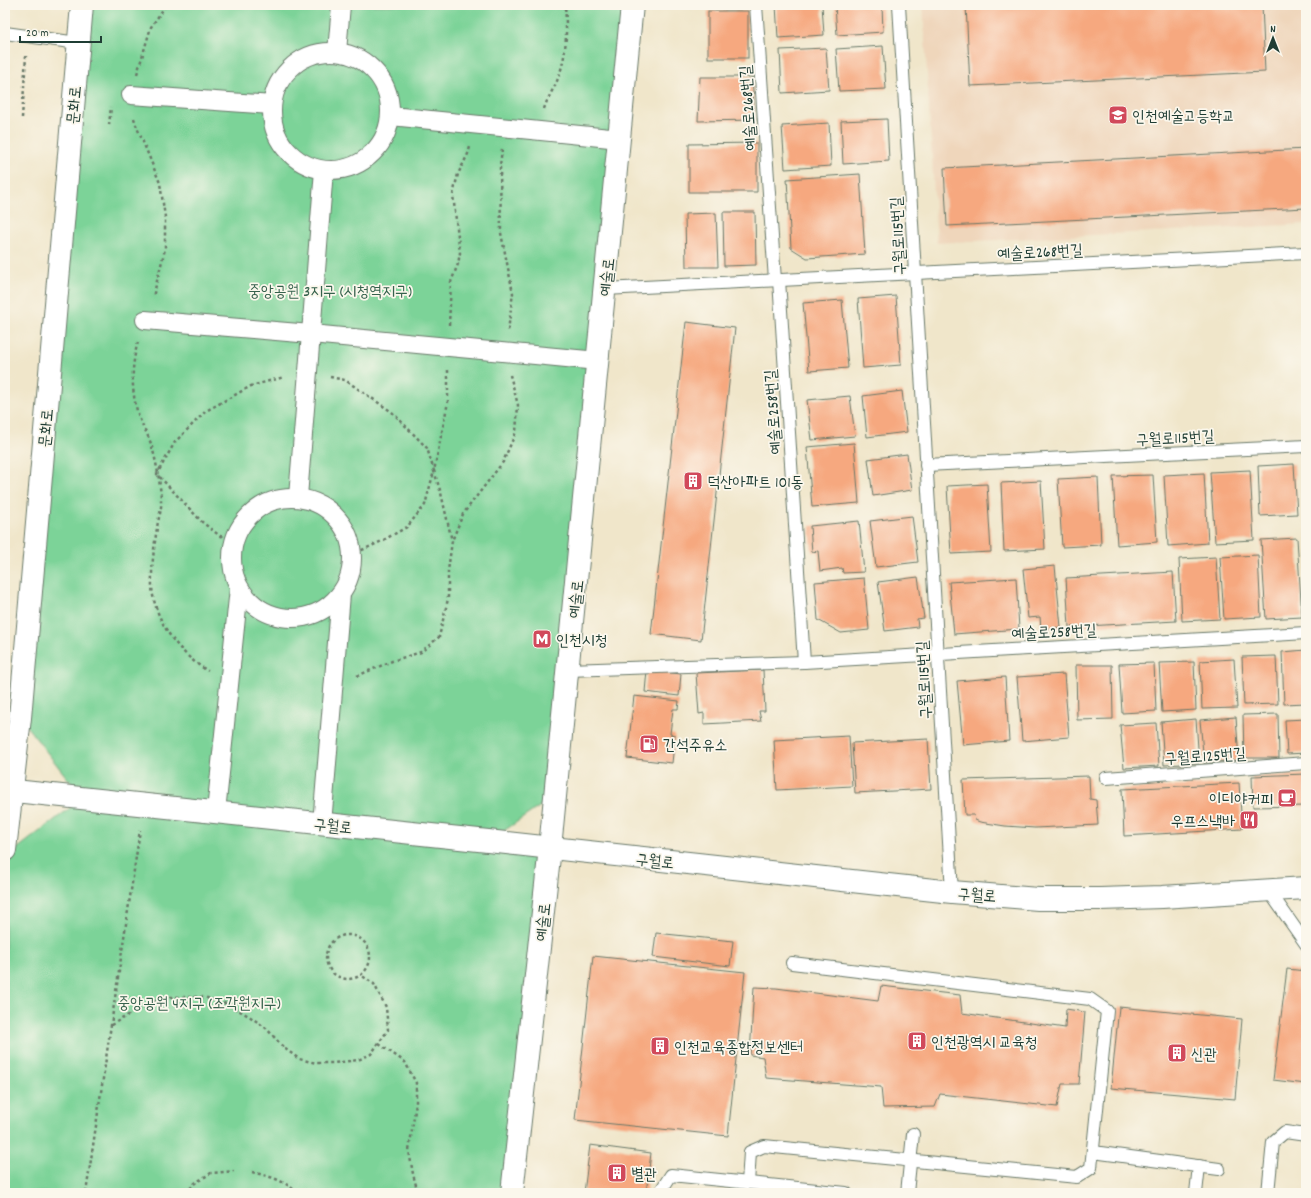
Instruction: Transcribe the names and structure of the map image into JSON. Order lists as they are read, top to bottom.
{
  "streets": {
    "main road": ["문화로", "예술로", "구월로"],
    "lane": [
      "예술로268번길",
      "구월로115번길",
      "예술로258번길",
      "구월로125번길"
    ]
  },
  "crossings": [
    ["문화로", "구월로"],
    ["예술로268번길", "구월로115번길"],
    ["예술로268번길", "예술로"],
    ["예술로268번길", "예술로258번길"],
    ["구월로115번길", "예술로258번길"],
    ["구월로115번길", "구월로"],
    ["예술로", "예술로258번길"],
    ["예술로", "구월로"]
  ],
  "parks": ["중앙공원 3지구 (시청역지구)", "중앙공원 4지구 (조각원지구)"],
  "places": {
    "school or university": ["인천예술고등학교"],
    "building": [
      "덕산아파트 101동",
      "인천광역시 교육청",
      "인천교육종합정보센터",
      "신관",
      "별관"
    ],
    "metro station": ["인천시청"],
    "fuel station": ["간석주유소"],
    "cafe": ["이디야커피"],
    "restaurant": ["우프스낵바"]
  },
  "scale_bar": "20 m",
  "north": "top"
}
